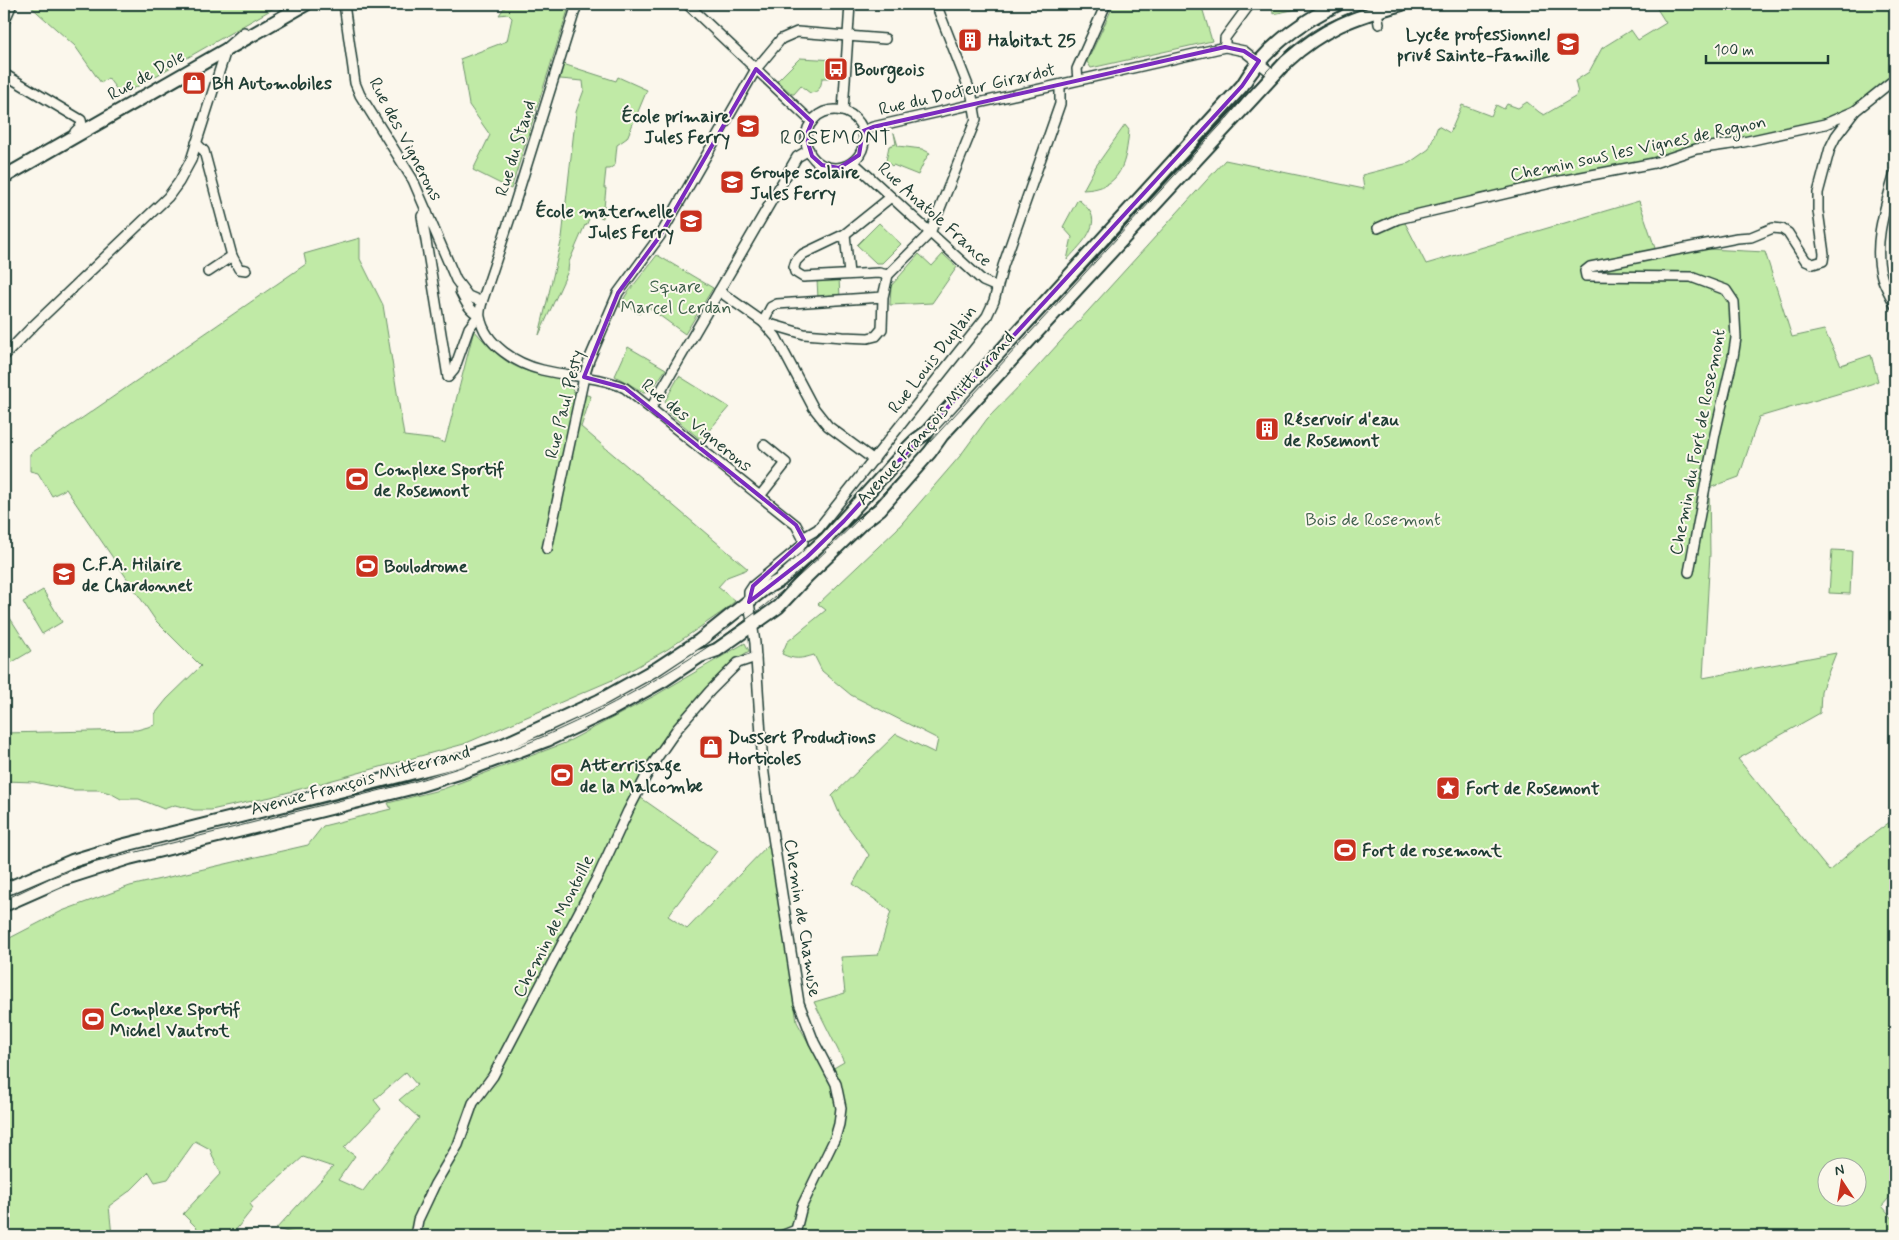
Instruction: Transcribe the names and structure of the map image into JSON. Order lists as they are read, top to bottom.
{
  "streets": {
    "main road": ["Rue de Dole", "Avenue François Mitterrand"],
    "street": [
      "Rue du Docteur Girardot",
      "Rue des Vignerons",
      "Rue du Stand",
      "Chemin sous les Vignes de Rognon",
      "Rue Anatole France",
      "Rue Louis Duplain",
      "Rue Paul Pesty",
      "Chemin du Fort de Rosemont",
      "Chemin de Chamuse",
      "Chemin de Montoille"
    ]
  },
  "crossings": [
    ["Rue du Docteur Girardot", "Rue Anatole France"],
    ["Rue du Docteur Girardot", "Rue Louis Duplain"],
    ["Rue des Vignerons", "Rue du Stand"],
    ["Rue des Vignerons", "Rue Louis Duplain"],
    ["Rue des Vignerons", "Rue Paul Pesty"],
    ["Chemin sous les Vignes de Rognon", "Chemin du Fort de Rosemont"],
    ["Rue Anatole France", "Rue Louis Duplain"],
    ["Rue Louis Duplain", "Avenue François Mitterrand"],
    ["Rue Louis Duplain", "Chemin de Chamuse"],
    ["Avenue François Mitterrand", "Chemin de Chamuse"],
    ["Chemin de Chamuse", "Chemin de Montoille"]
  ],
  "districts": ["ROSEMONT"],
  "parks": ["Square Marcel Cerdan", "Bois de Rosemont"],
  "places": {
    "building": ["Habitat 25", "Réservoir d'eau de Rosemont"],
    "school or university": [
      "Lycée professionnel privé Sainte-Famille",
      "École primaire Jules Ferry",
      "Groupe scolaire Jules Ferry",
      "École maternelle Jules Ferry",
      "C.F.A. Hilaire de Chardonnet"
    ],
    "bus stop": ["Bourgeois"],
    "shop": ["BH Automobiles", "Dussert Productions Horticoles"],
    "sports": [
      "Complexe Sportif de Rosemont",
      "Boulodrome",
      "Atterrissage de la Malcombe",
      "Fort de rosemont",
      "Complexe Sportif Michel Vautrot"
    ],
    "place": ["Fort de Rosemont"]
  },
  "scale_bar": "100 m",
  "north": "top"
}
